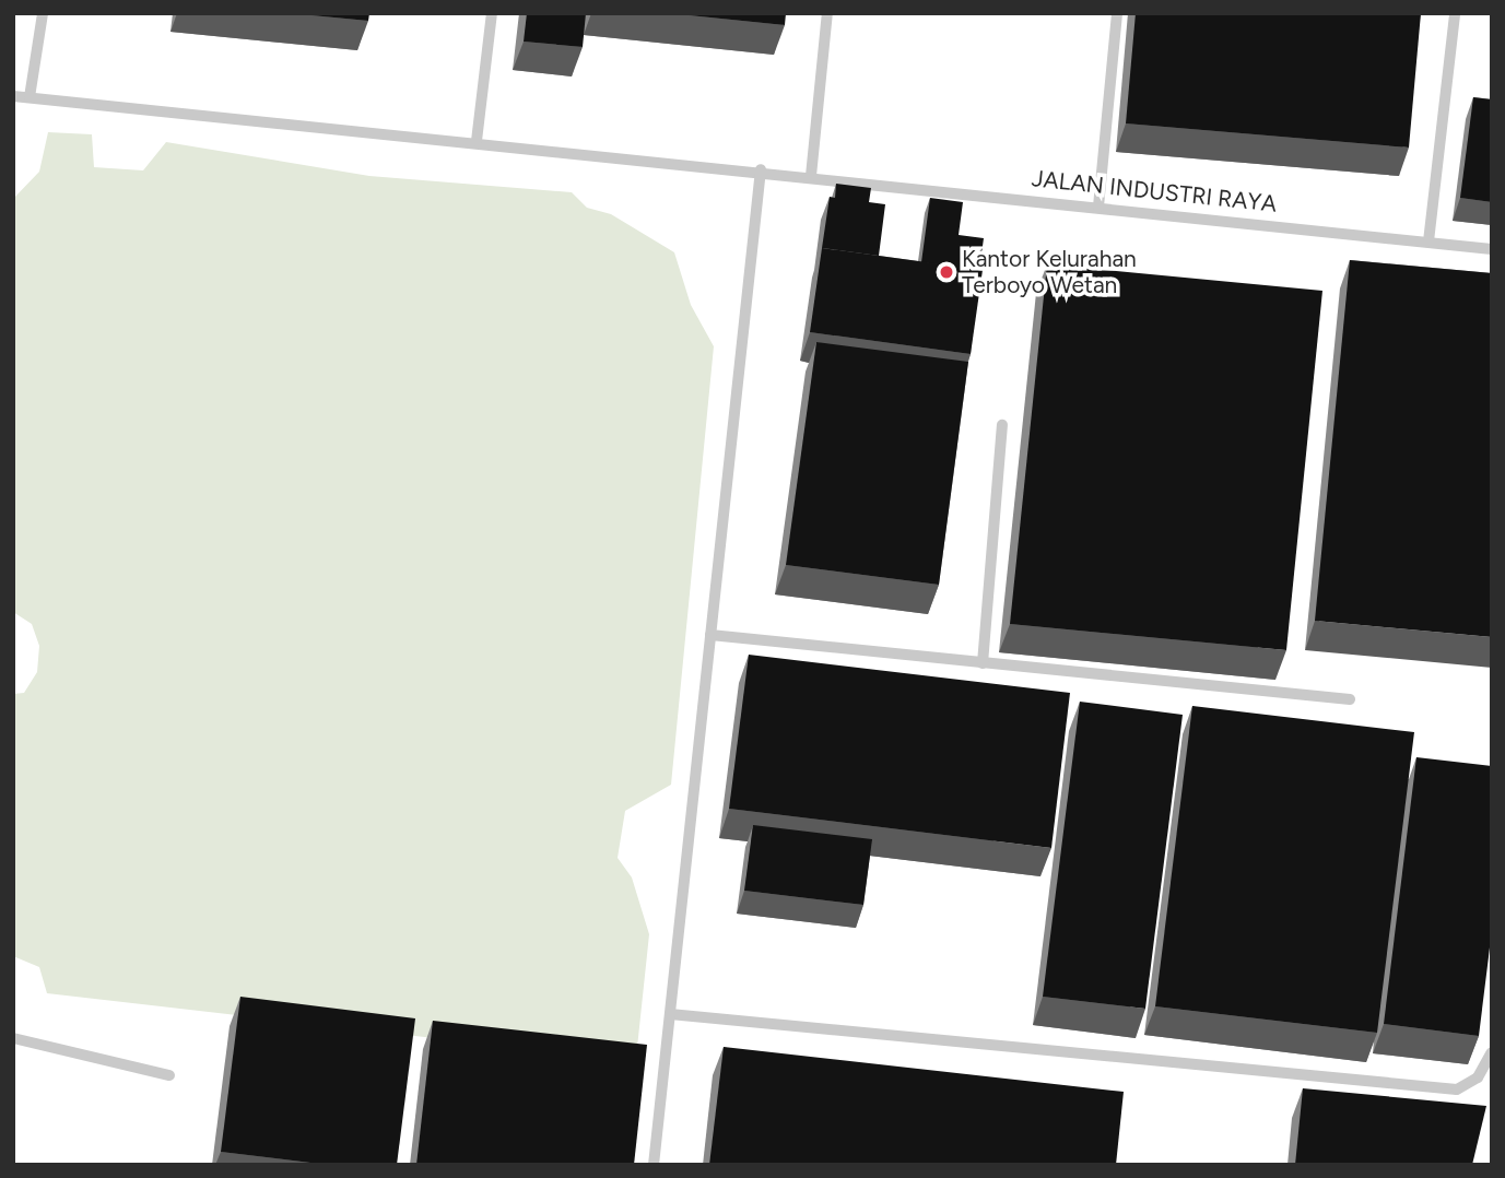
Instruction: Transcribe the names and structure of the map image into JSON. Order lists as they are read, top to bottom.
{
  "streets": {
    "lane": ["JALAN INDUSTRI RAYA"]
  },
  "places": ["Kantor Kelurahan Terboyo Wetan"]
}
